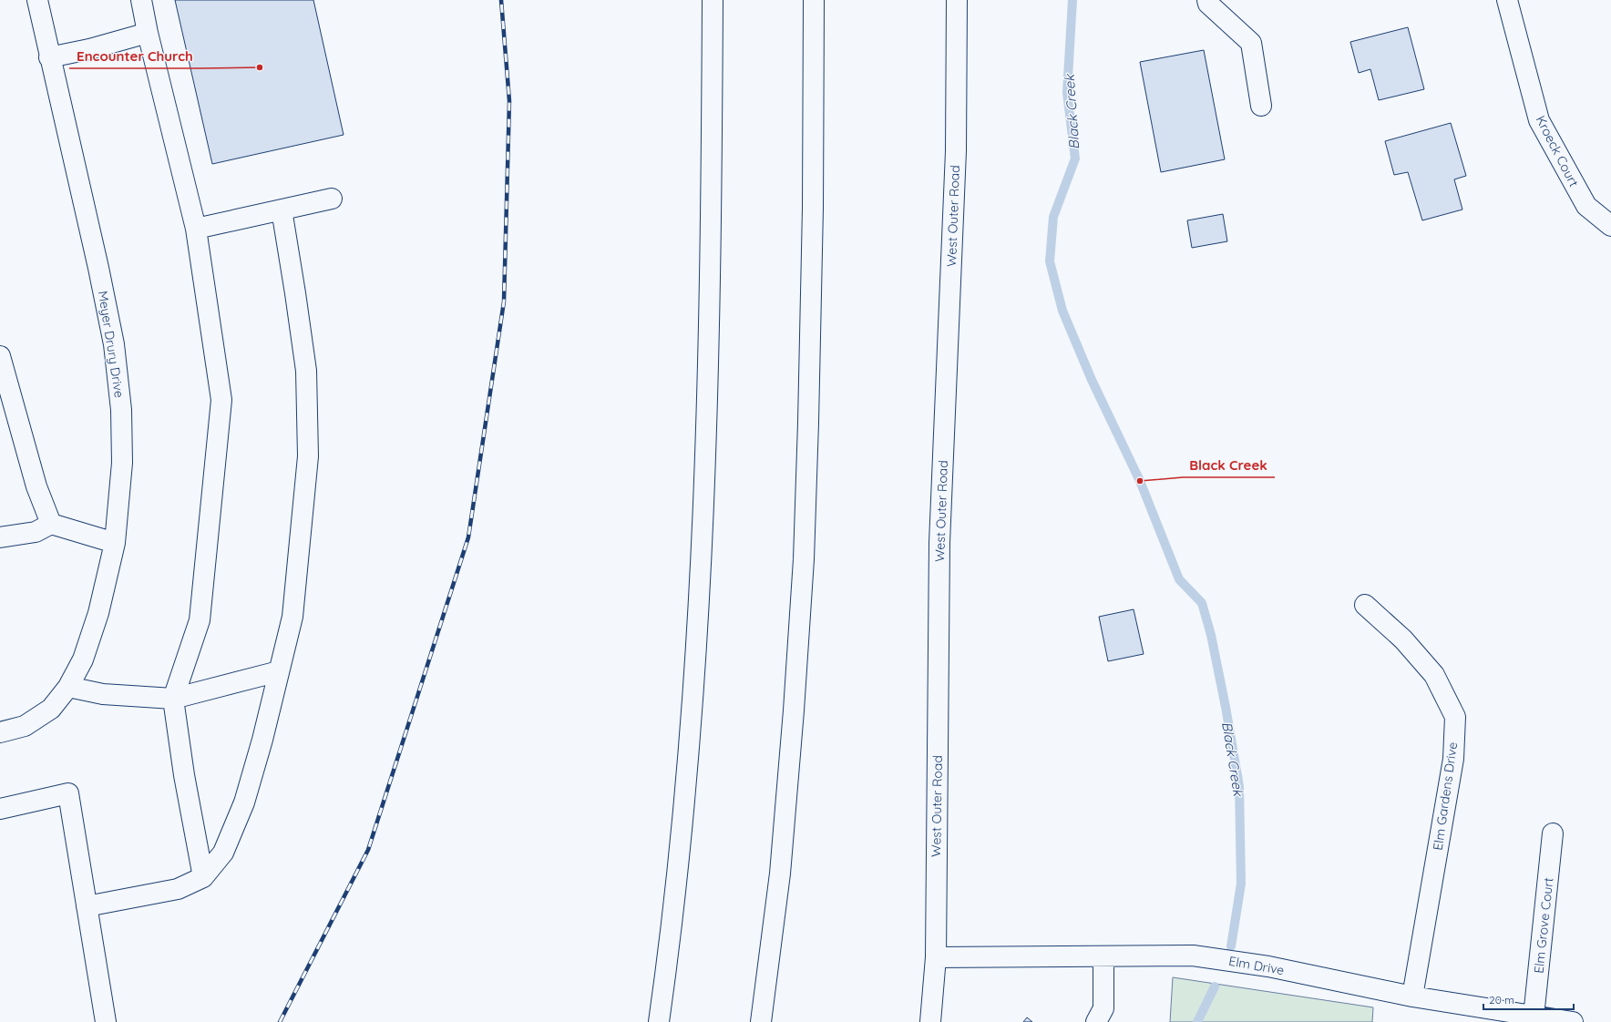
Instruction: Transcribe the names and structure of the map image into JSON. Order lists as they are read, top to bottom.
{
  "streets": {
    "main road": [
      "Kroeck Court",
      "West Outer Road",
      "Meyer Drury Drive",
      "Elm Gardens Drive",
      "Elm Grove Court",
      "Elm Drive"
    ]
  },
  "crossings": [
    ["West Outer Road", "Elm Drive"],
    ["Elm Gardens Drive", "Elm Drive"],
    ["Elm Grove Court", "Elm Drive"]
  ],
  "water": ["Black Creek"],
  "places": ["Encounter Church", "Black Creek"],
  "scale_bar": "20 m"
}
